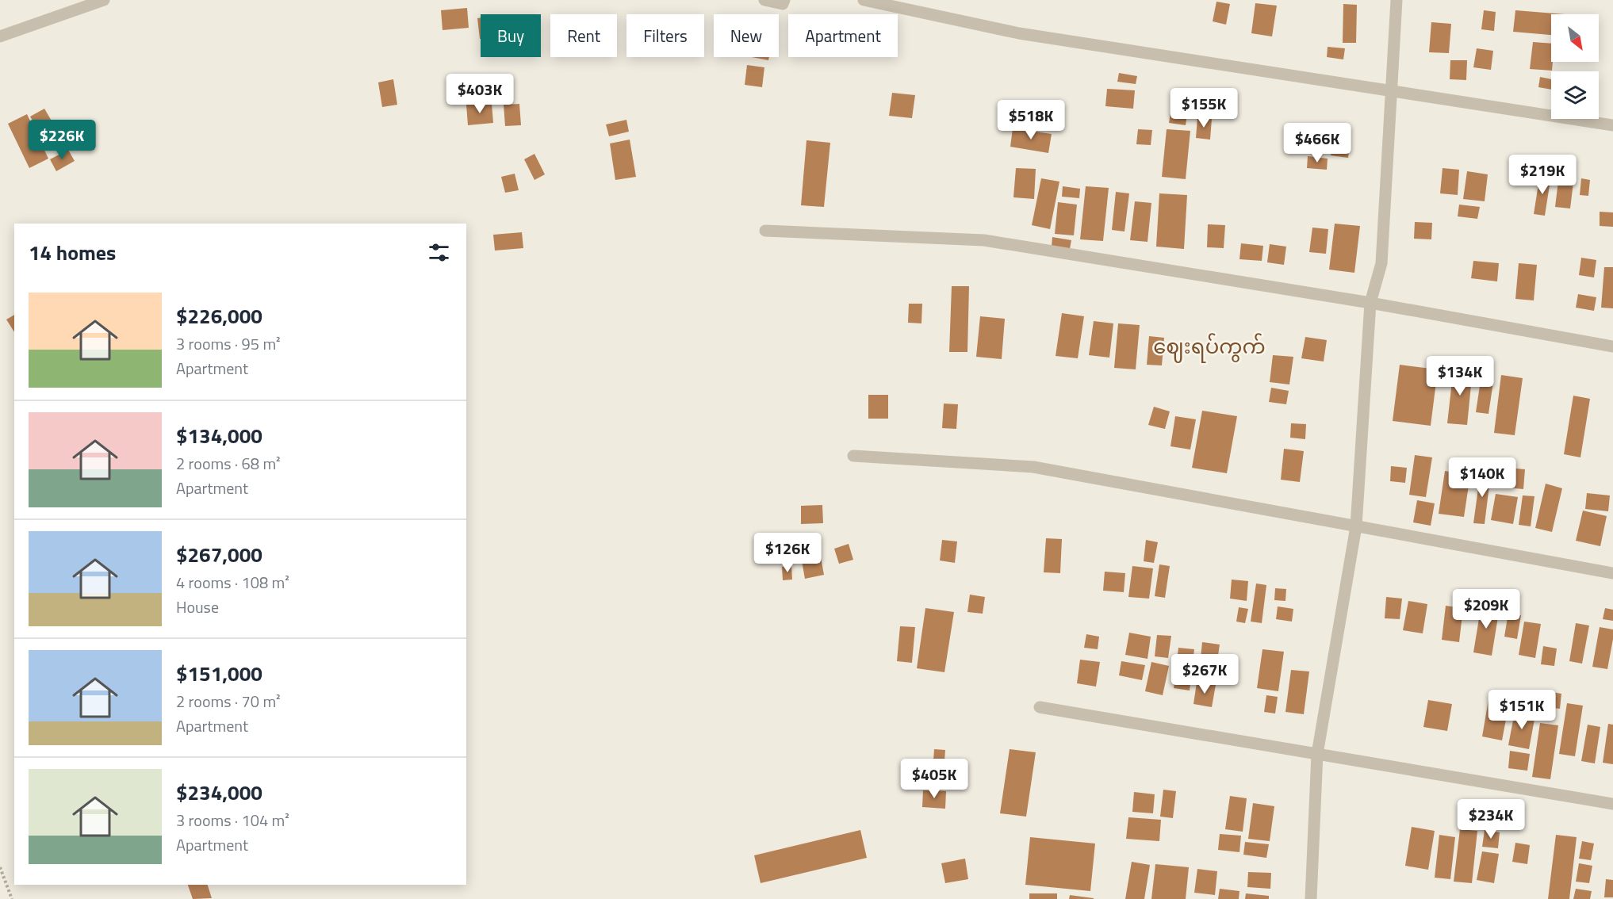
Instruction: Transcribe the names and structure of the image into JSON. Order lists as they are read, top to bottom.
{
  "districts": ["ဈေးရပ်ကွက်"],
  "north": "bottom right",
  "page": {
    "chip": [
      "Buy",
      "Rent",
      "Filters",
      "New",
      "Apartment"
    ],
    "price": [
      "$403K",
      "$155K",
      "$518K",
      "$226K",
      "$466K",
      "$219K",
      "$134K",
      "$140K",
      "$126K",
      "$209K",
      "$267K",
      "$151K",
      "$405K",
      "$234K"
    ],
    "heading": "14 homes",
    "list": [
      {
        "name": "$226,000",
        "note": "3 rooms · 95 m² · Apartment"
      },
      {
        "name": "$134,000",
        "note": "2 rooms · 68 m² · Apartment"
      },
      {
        "name": "$267,000",
        "note": "4 rooms · 108 m² · House"
      },
      {
        "name": "$151,000",
        "note": "2 rooms · 70 m² · Apartment"
      },
      {
        "name": "$234,000",
        "note": "3 rooms · 104 m² · Apartment"
      }
    ]
  }
}
